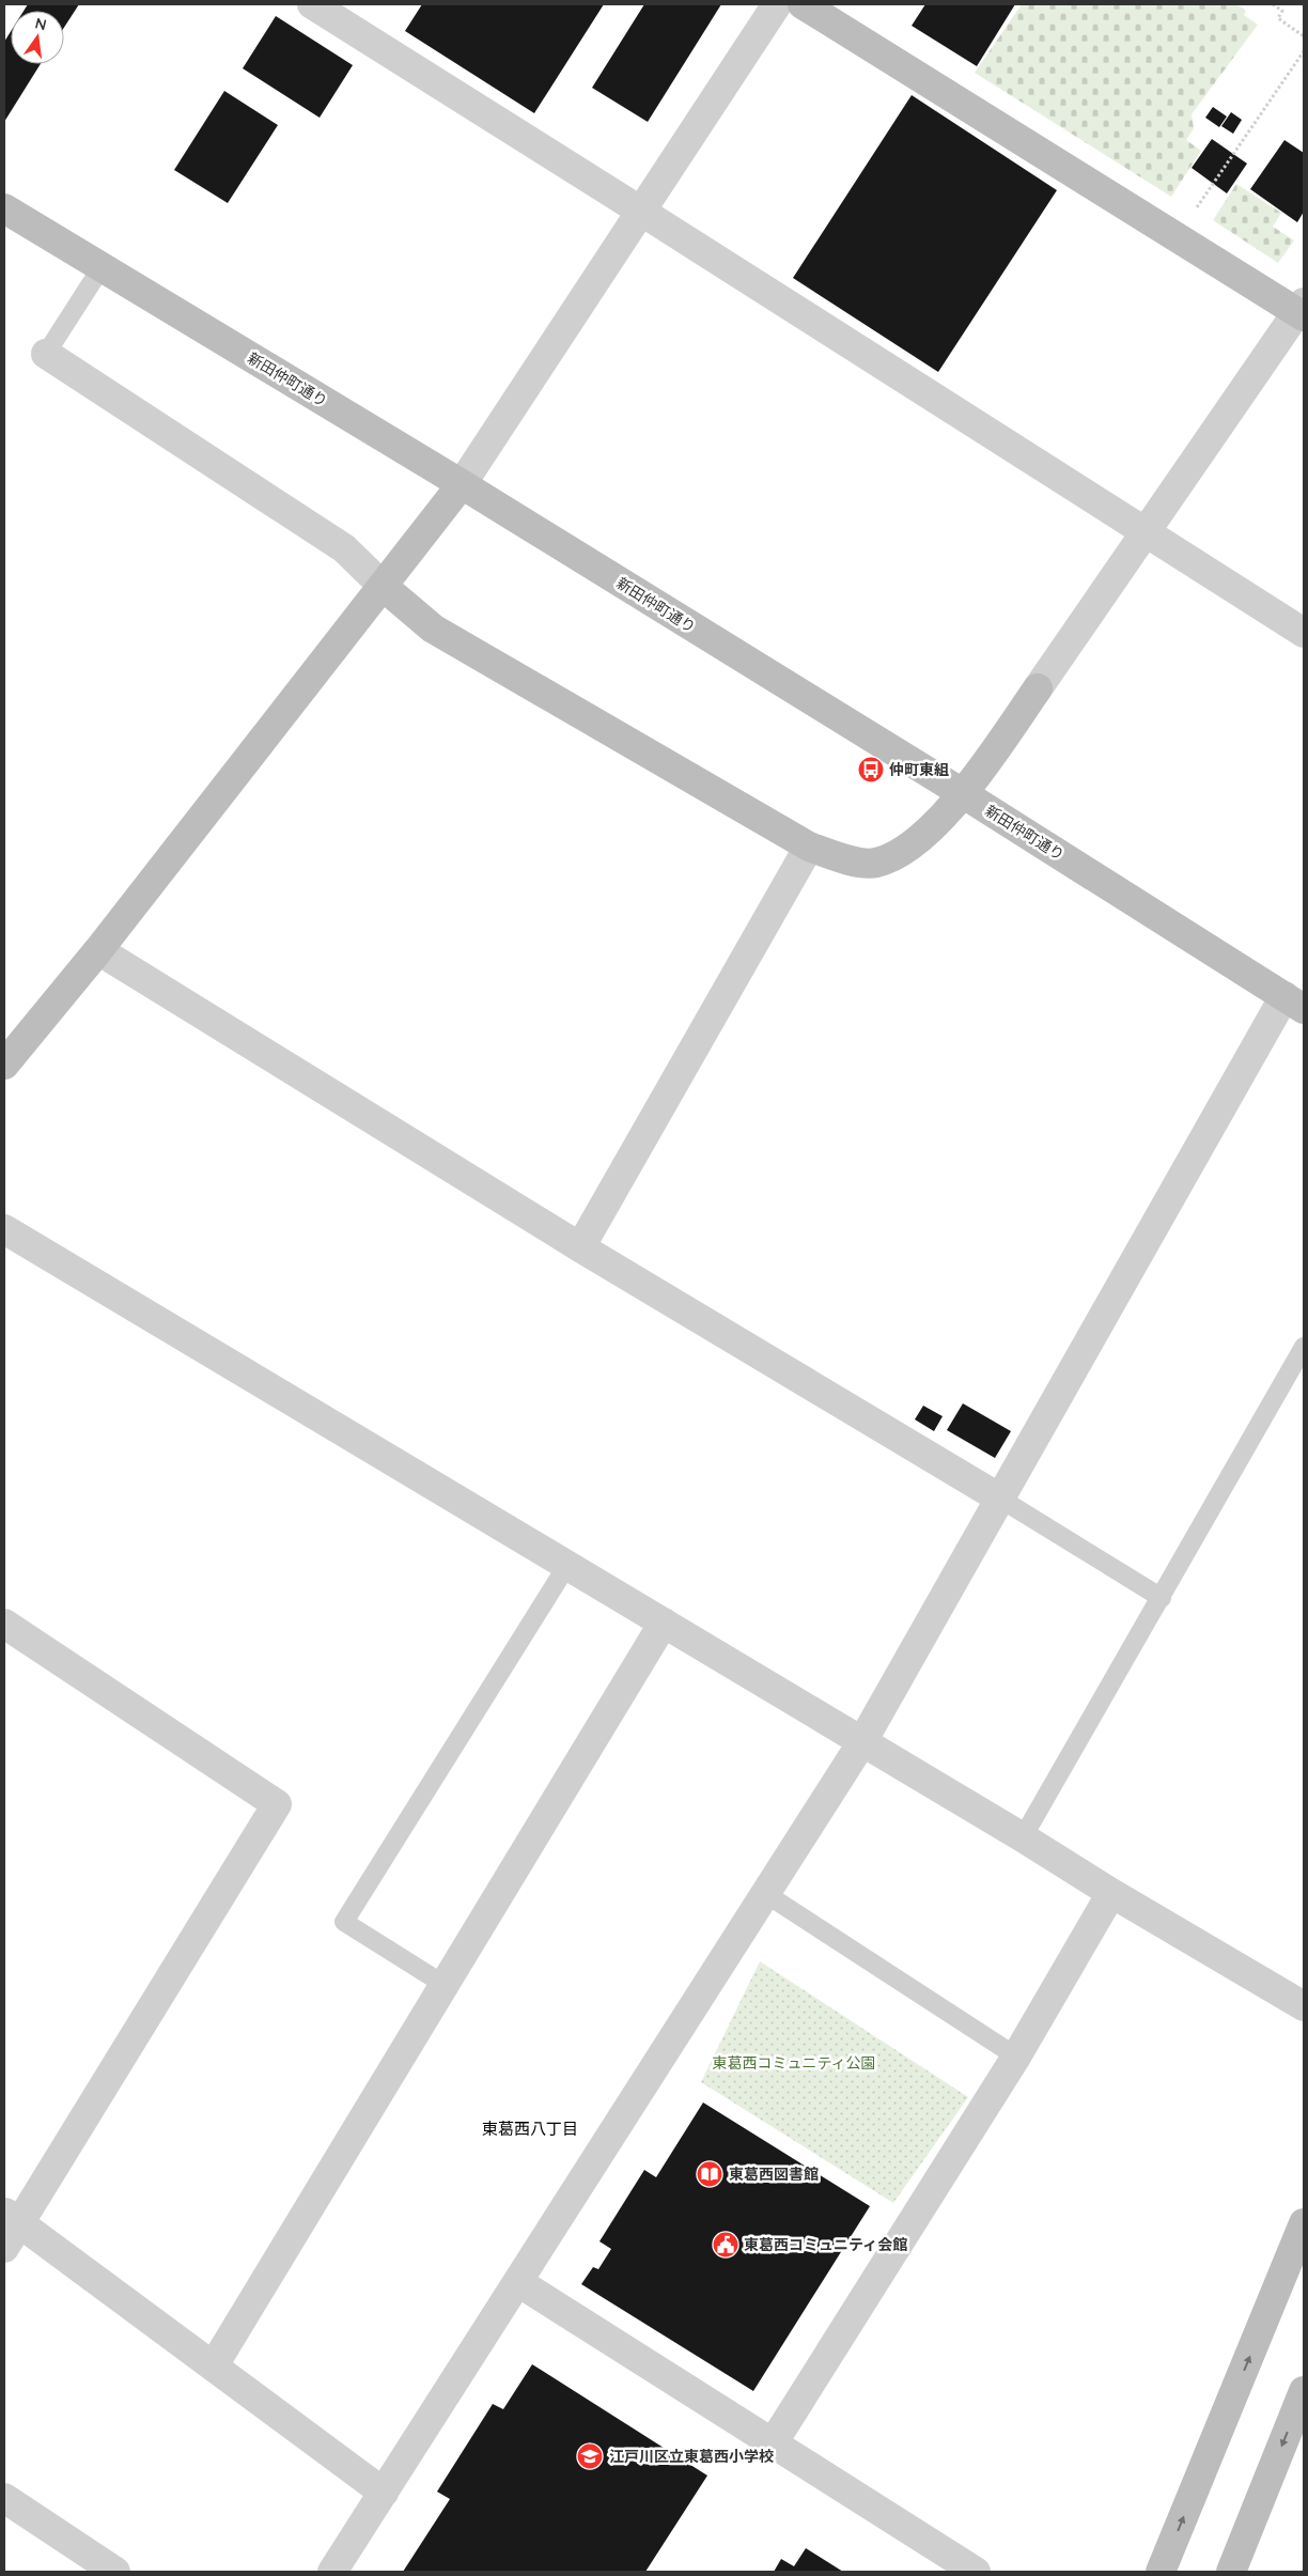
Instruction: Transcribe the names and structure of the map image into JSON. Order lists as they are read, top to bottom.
{
  "streets": {
    "street": ["新田仲町通り"]
  },
  "districts": ["東葛西八丁目"],
  "parks": ["東葛西コミュニティ公園"],
  "places": {
    "bus stop": ["仲町東組"],
    "library": ["東葛西図書館"],
    "public building": ["東葛西コミュニティ会館"],
    "school or university": ["江戸川区立東葛西小学校"]
  },
  "north": "top"
}
